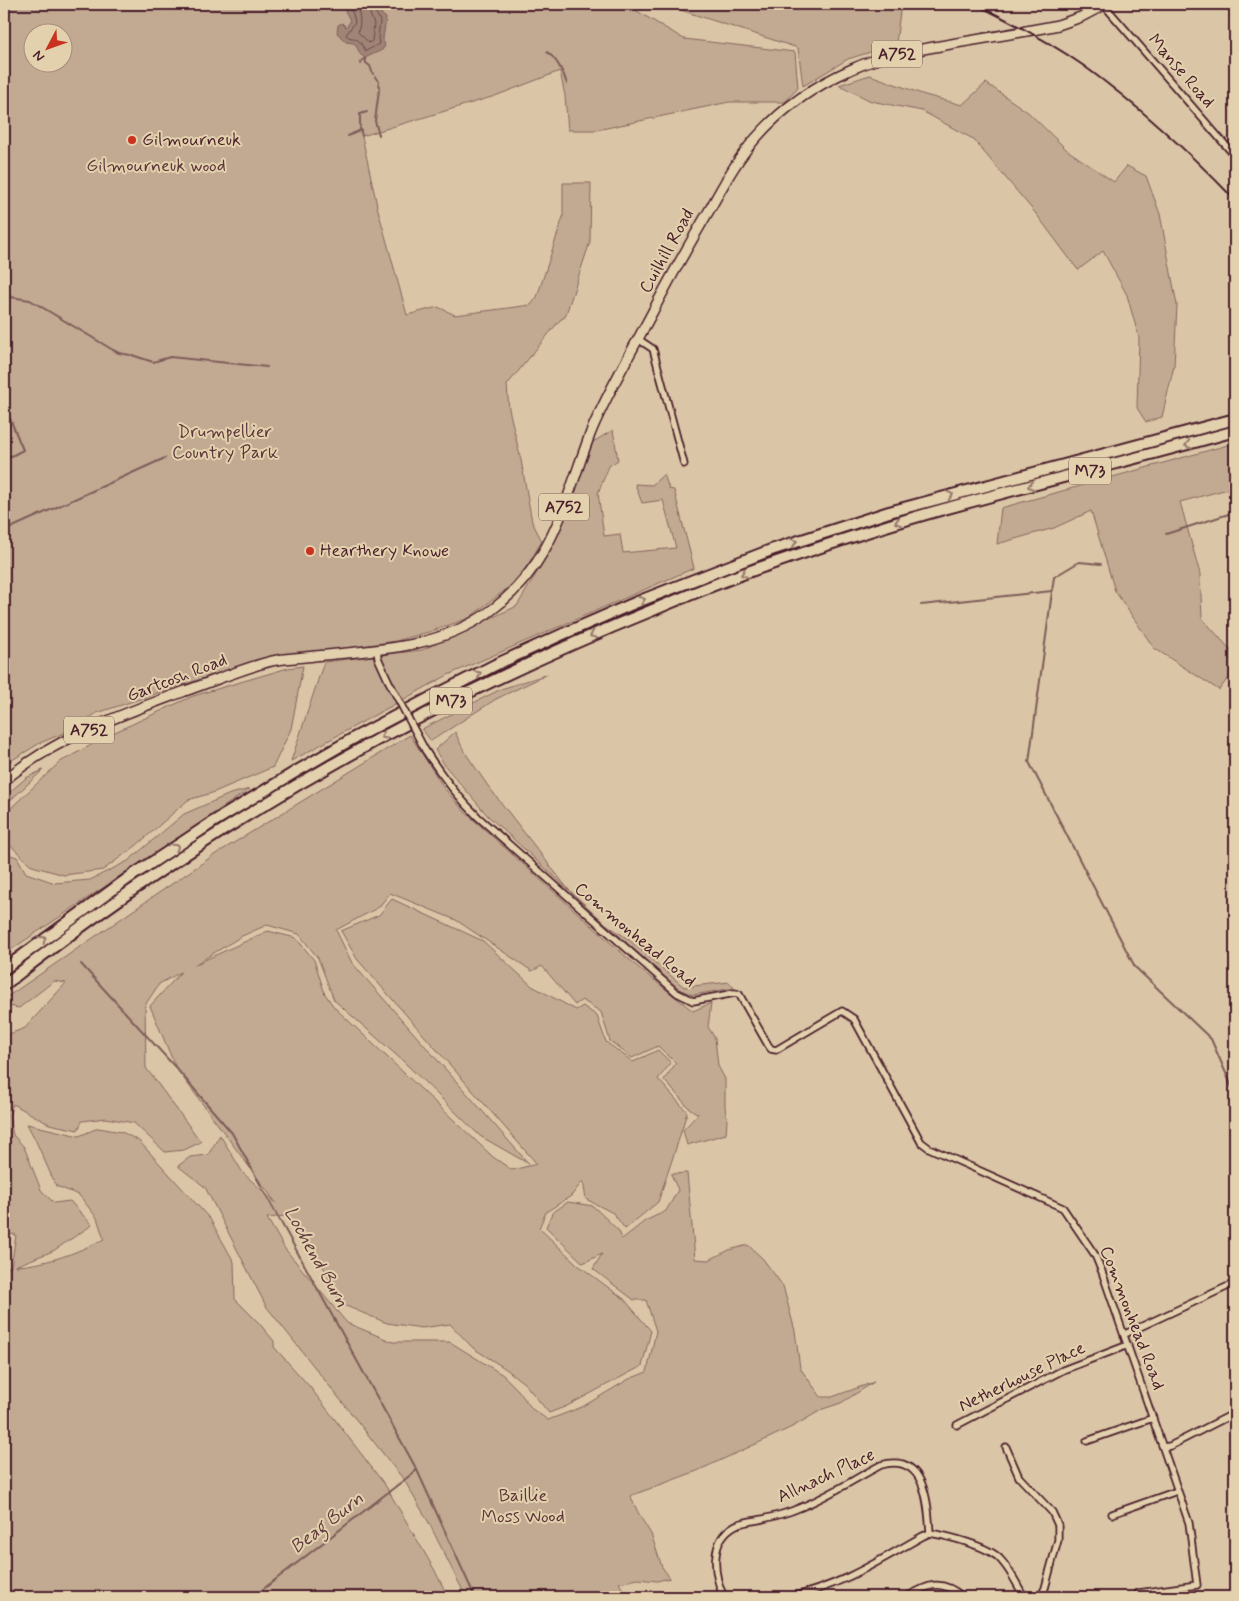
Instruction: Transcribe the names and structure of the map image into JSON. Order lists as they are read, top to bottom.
{
  "streets": {
    "highway": ["M73"],
    "main road": ["A752", "Cuilhill Road", "Gartcosh Road"],
    "street": [
      "Manse Road",
      "Commonhead Road",
      "Netherhouse Place",
      "Allnach Place"
    ]
  },
  "crossings": [
    ["Manse Road", "Cuilhill Road"],
    ["Cuilhill Road", "Gartcosh Road"],
    ["Cuilhill Road", "Commonhead Road"],
    ["Gartcosh Road", "Commonhead Road"],
    ["Commonhead Road", "Netherhouse Place"]
  ],
  "water": ["Lochend Burn", "Beag Burn"],
  "parks": ["Gilmourneuk wood", "Drumpellier Country Park", "Baillie Moss Wood"],
  "places": ["Gilmourneuk", "Hearthery Knowe"],
  "north": "bottom left"
}
